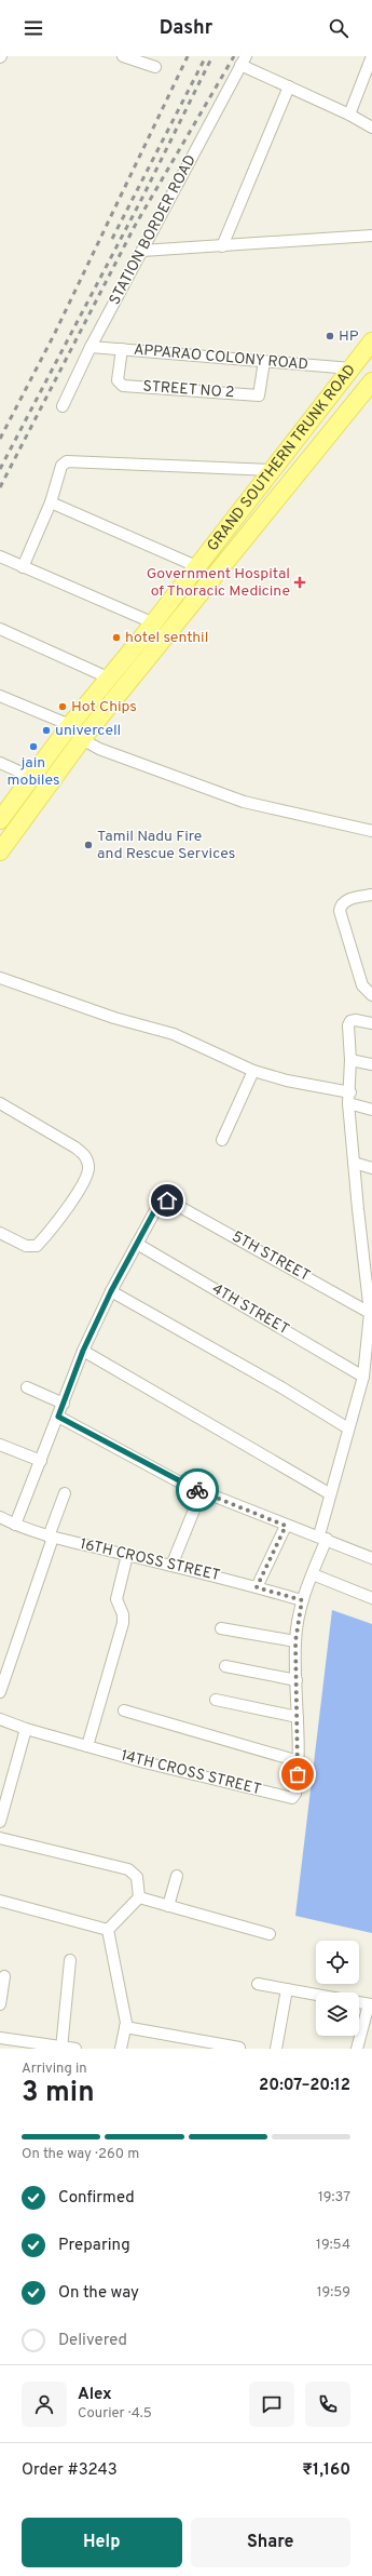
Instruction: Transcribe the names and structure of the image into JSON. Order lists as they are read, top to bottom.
{
  "streets": {
    "main road": ["GRAND SOUTHERN TRUNK ROAD"],
    "street": [
      "STATION BORDER ROAD",
      "APPARAO COLONY ROAD",
      "STREET NO 2",
      "5TH STREET",
      "4TH STREET",
      "16TH CROSS STREET",
      "14TH CROSS STREET"
    ]
  },
  "crossings": [
    ["STATION BORDER ROAD", "APPARAO COLONY ROAD"],
    ["APPARAO COLONY ROAD", "STREET NO 2"],
    ["APPARAO COLONY ROAD", "GRAND SOUTHERN TRUNK ROAD"],
    ["5TH STREET", "4TH STREET"],
    ["5TH STREET", "14TH CROSS STREET"],
    ["4TH STREET", "14TH CROSS STREET"],
    ["16TH CROSS STREET", "14TH CROSS STREET"]
  ],
  "places": {
    "other": [
      "HP",
      "hotel senthil",
      "Hot Chips",
      "univercell",
      "jain mobiles",
      "Tamil Nadu Fire and Rescue Services"
    ],
    "health": ["Government Hospital of Thoracic Medicine"]
  },
  "page": {
    "header": "Dashr",
    "heading": ["3 min", "Arriving in", "20:07–20:12"],
    "panel": [
      "Alex",
      "Courier · 4.5",
      "Order #3243",
      "₹1,160"
    ],
    "bar": "On the way · 260 m",
    "list": [
      ["Confirmed", "19:37"],
      ["Preparing", "19:54"],
      ["On the way", "19:59"],
      "Delivered"
    ],
    "buttons": ["Help", "Share"]
  }
}
